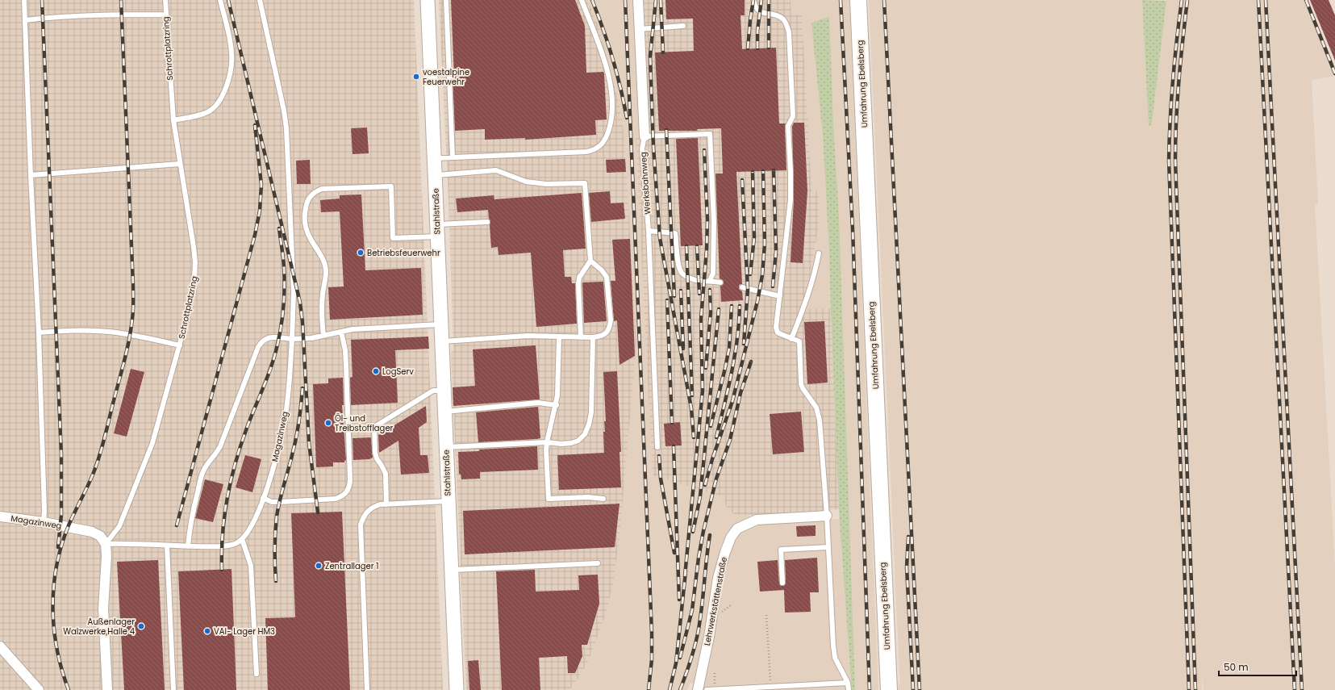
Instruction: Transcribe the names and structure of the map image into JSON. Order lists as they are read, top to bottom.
{
  "streets": {
    "main road": ["Umfahrung Ebelsberg"],
    "street": [
      "Werksbahnweg",
      "Stahlstraße",
      "Magazinweg",
      "Lehrwerkstättenstraße"
    ],
    "lane": ["Schrottplatzring"]
  },
  "crossings": [
    ["Schrottplatzring", "Magazinweg"]
  ],
  "places": [
    "voestalpine Feuerwehr",
    "Betriebsfeuerwehr",
    "LogServ",
    "Öl- und Treibstofflager",
    "Zentrallager 1",
    "Außenlager Walzwerke,Halle 4",
    "VAI- Lager HM3"
  ],
  "scale_bar": "50 m"
}
